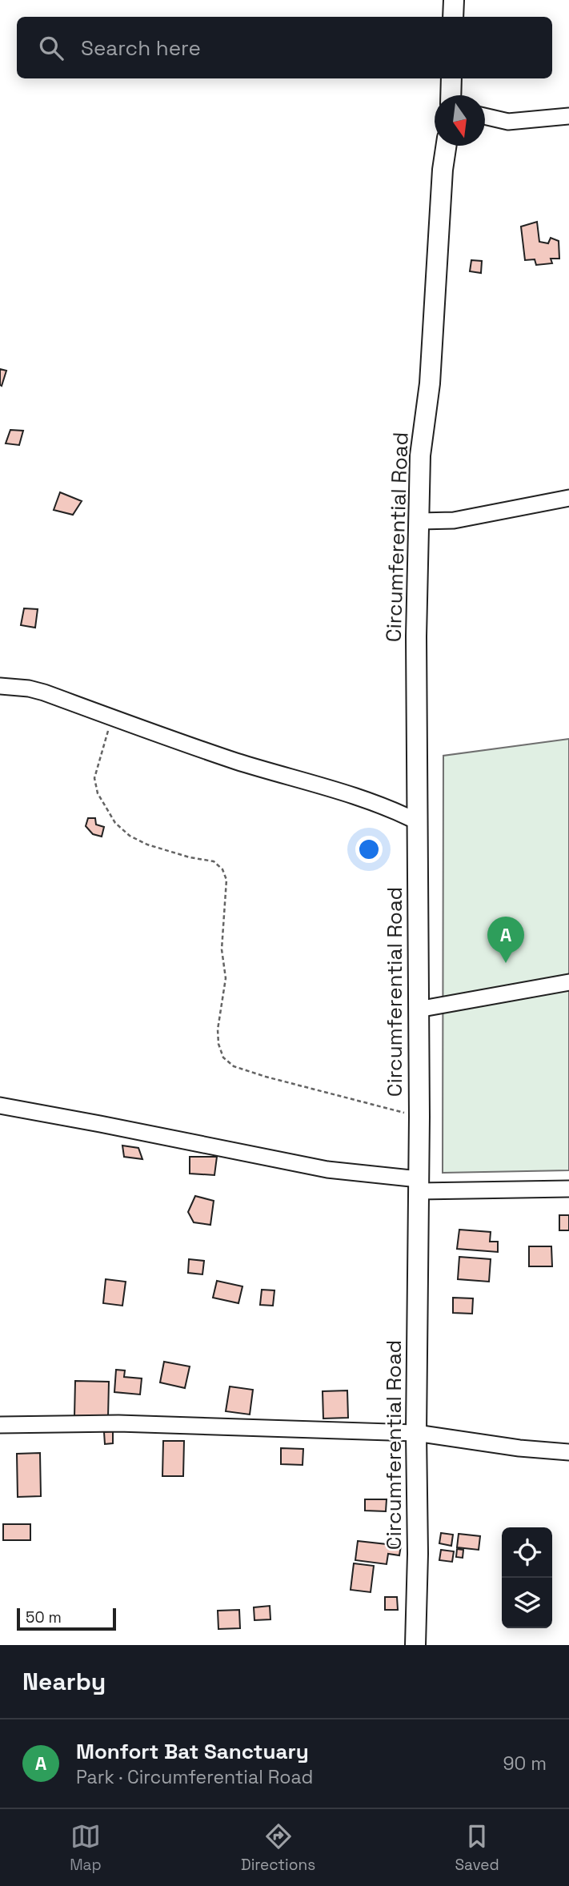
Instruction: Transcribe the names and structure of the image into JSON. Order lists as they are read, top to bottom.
{
  "streets": {
    "main road": ["Circumferential Road"]
  },
  "scale_bar": "50 m",
  "north": "bottom",
  "page": {
    "search": "Search here",
    "pins": "A",
    "scale": "50 m",
    "heading": "Nearby",
    "list": [
      {
        "mark": "A",
        "name": "Monfort Bat Sanctuary",
        "note": "Park · Circumferential Road",
        "value": "90 m"
      }
    ],
    "nav": ["Map", "Directions", "Saved"]
  }
}
